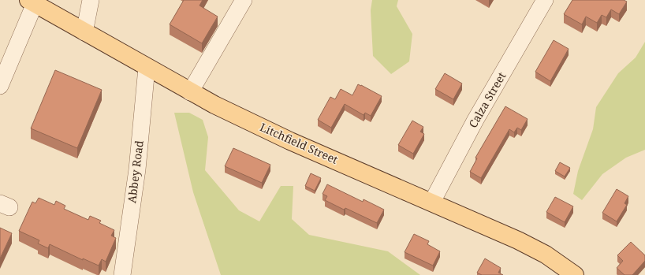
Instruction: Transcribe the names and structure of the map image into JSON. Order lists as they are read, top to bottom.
{
  "streets": {
    "main road": ["Litchfield Street"],
    "street": ["Calza Street", "Abbey Road"]
  },
  "crossings": [
    ["Calza Street", "Litchfield Street"],
    ["Litchfield Street", "Abbey Road"]
  ]
}
